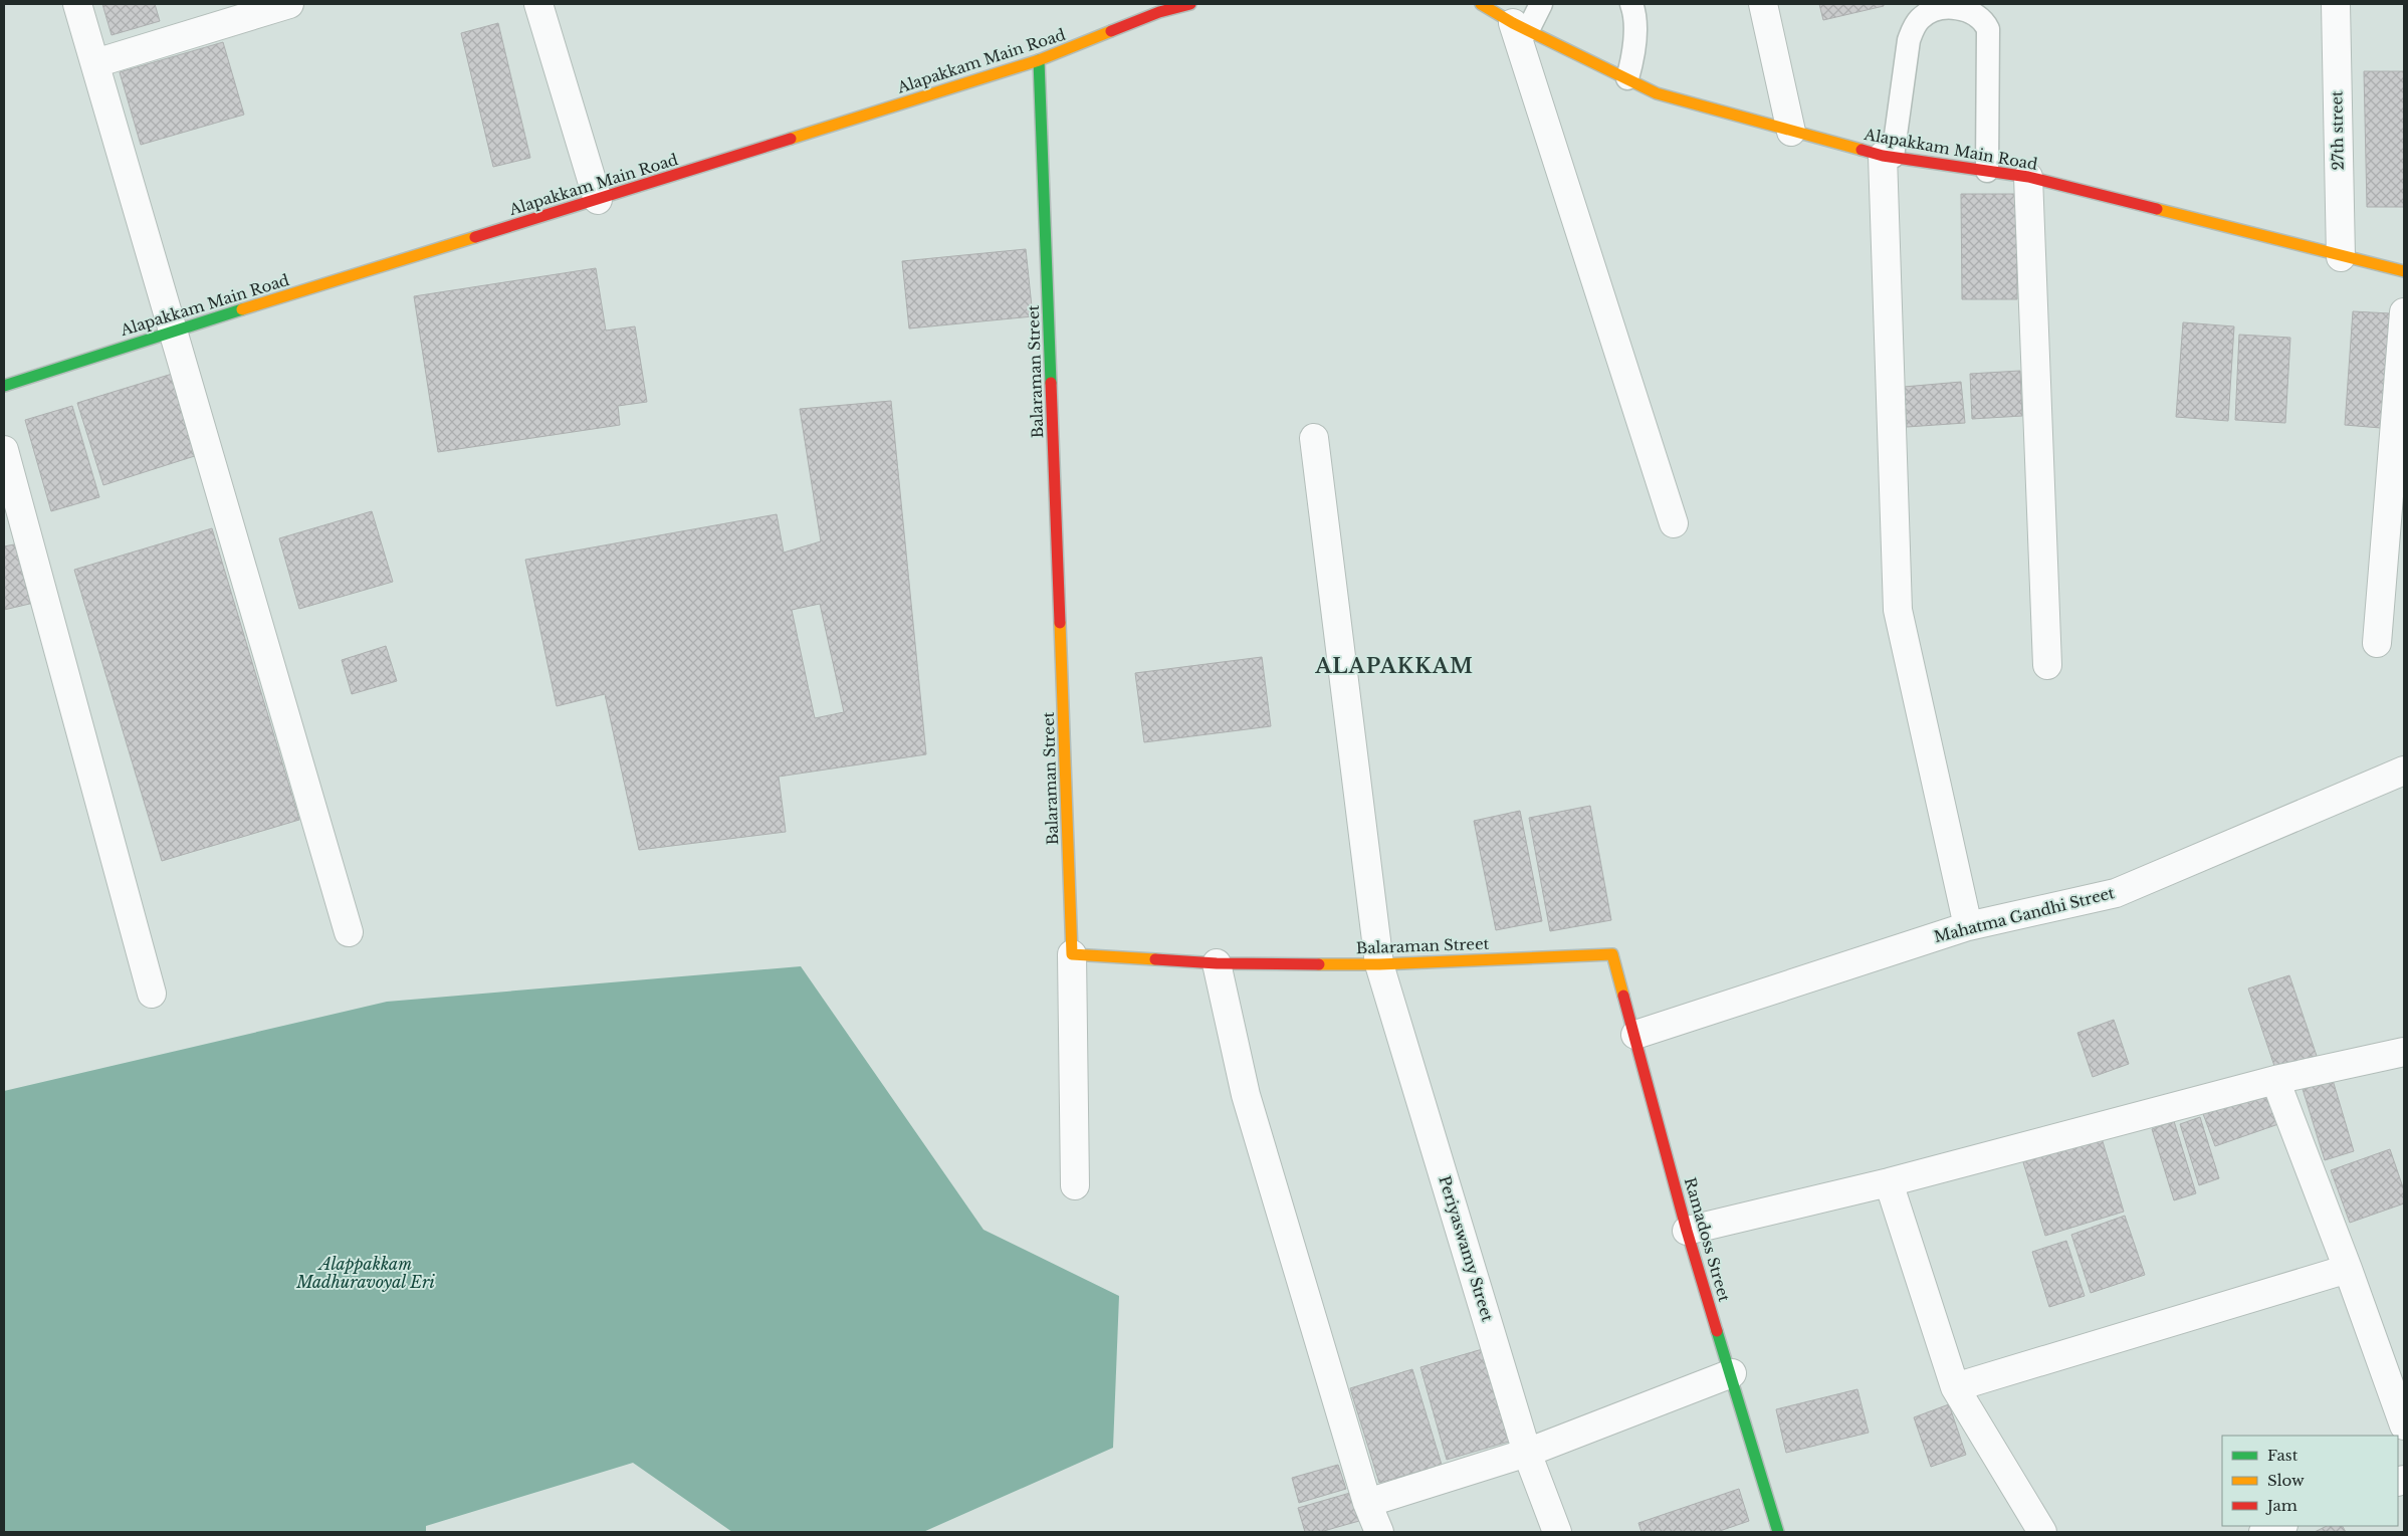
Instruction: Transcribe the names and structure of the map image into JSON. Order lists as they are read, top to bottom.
{
  "streets": {
    "main road": ["Alapakkam Main Road", "Balaraman Street", "Ramadoss Street"],
    "street": ["27th street", "Mahatma Gandhi Street", "Periyaswamy Street"]
  },
  "crossings": [
    ["Alapakkam Main Road", "27th street"],
    ["Alapakkam Main Road", "Balaraman Street"],
    ["Balaraman Street", "Ramadoss Street"],
    ["Balaraman Street", "Periyaswamy Street"],
    ["Mahatma Gandhi Street", "Ramadoss Street"]
  ],
  "districts": ["ALAPAKKAM"],
  "water": ["Alappakkam Madhuravoyal Eri"],
  "legend": ["Fast", "Slow", "Jam"]
}
